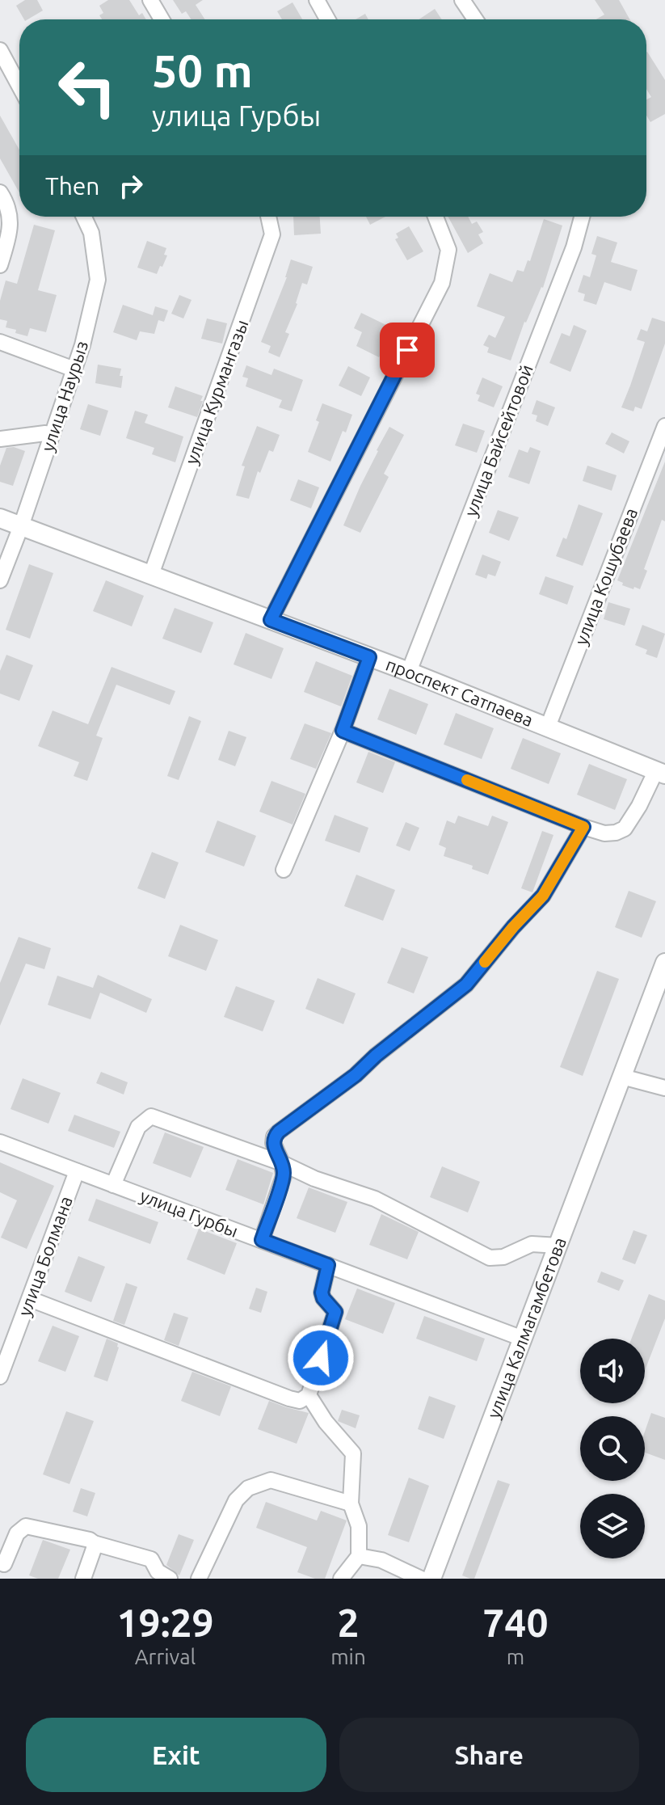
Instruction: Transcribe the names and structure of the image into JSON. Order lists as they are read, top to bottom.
{
  "streets": {
    "street": [
      "улица Курмангазы",
      "улица Наурыз",
      "улица Байсейтовой",
      "улица Кошубаева",
      "проспект Сатпаева",
      "улица Гурбы",
      "улица Болмана",
      "улица Калмагамбетова"
    ]
  },
  "crossings": [
    ["улица Курмангазы", "проспект Сатпаева"],
    ["улица Наурыз", "проспект Сатпаева"],
    ["улица Байсейтовой", "проспект Сатпаева"],
    ["улица Кошубаева", "проспект Сатпаева"],
    ["улица Гурбы", "улица Болмана"],
    ["улица Гурбы", "улица Калмагамбетова"]
  ],
  "page": {
    "turn": ["50 m", "улица Гурбы"],
    "then": "Then",
    "eta": [
      "19:29",
      "Arrival",
      "2",
      "min",
      "740",
      "m"
    ],
    "buttons": ["Exit", "Share"]
  }
}
